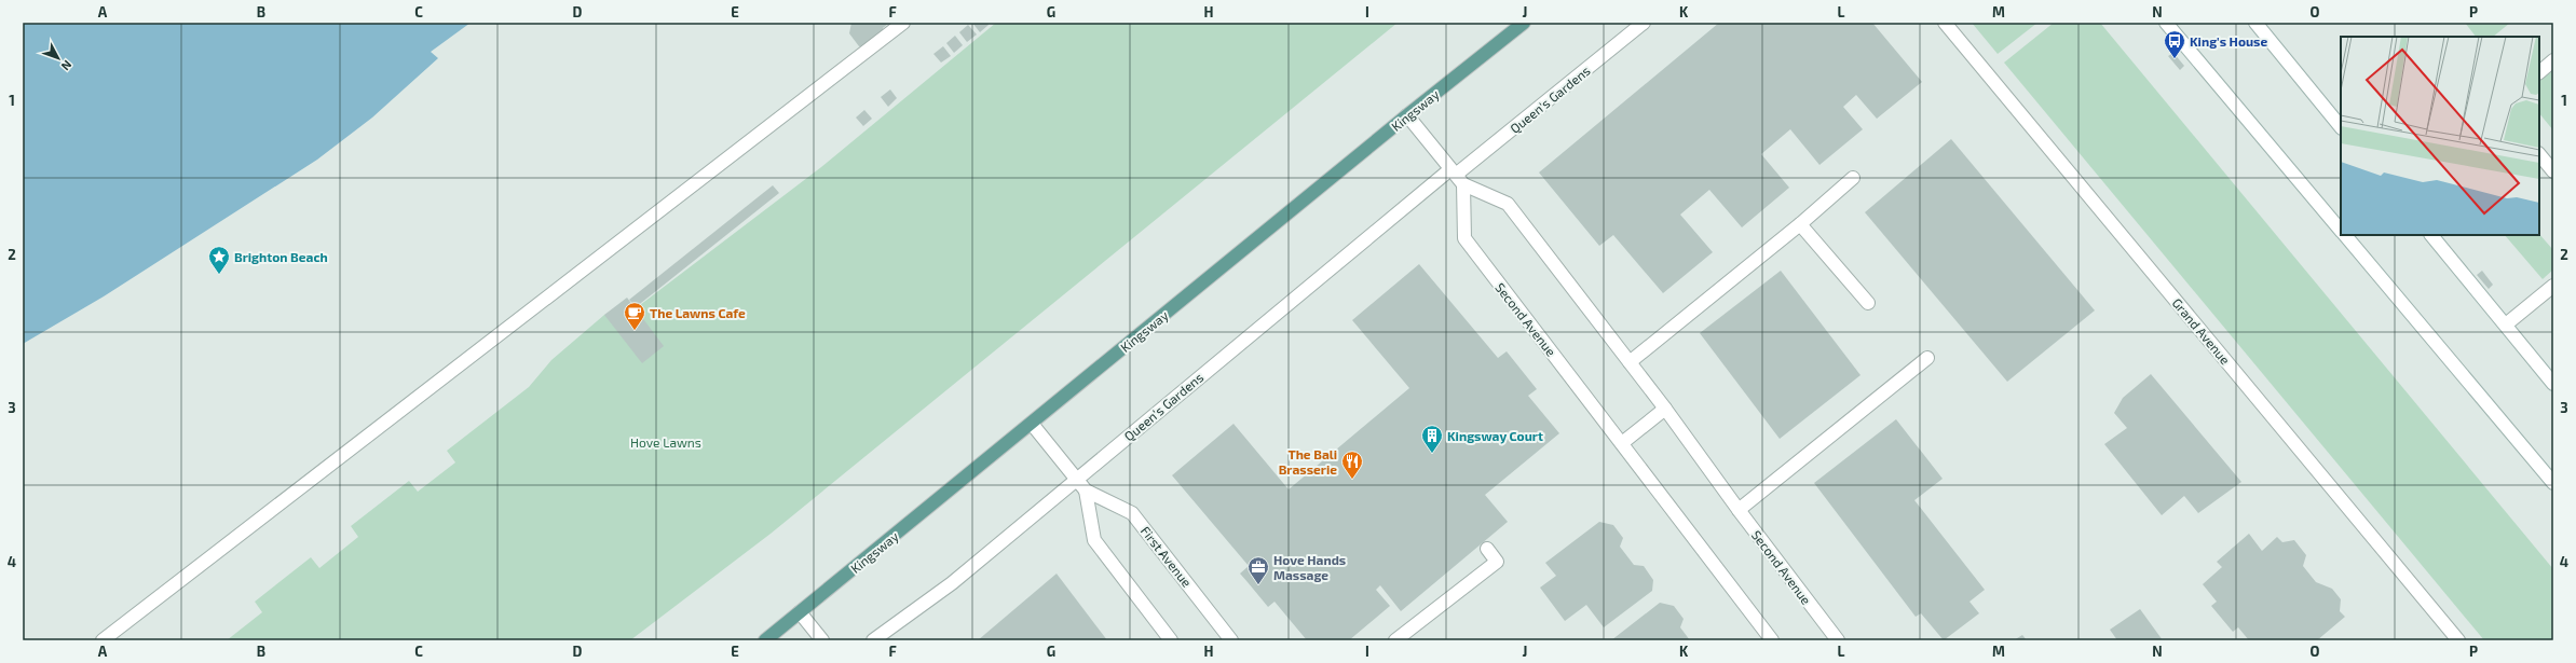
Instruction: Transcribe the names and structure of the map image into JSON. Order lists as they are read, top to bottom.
{
  "streets": {
    "main road": ["Kingsway"],
    "street": [
      "Queen's Gardens",
      "Second Avenue",
      "Grand Avenue",
      "First Avenue"
    ]
  },
  "crossings": [
    ["Queen's Gardens", "Second Avenue"],
    ["Queen's Gardens", "First Avenue"],
    ["Kingsway", "Second Avenue"],
    ["Kingsway", "First Avenue"]
  ],
  "parks": ["Hove Lawns"],
  "places": {
    "bus stop": ["King's House"],
    "place": ["Brighton Beach"],
    "cafe": ["The Lawns Cafe"],
    "building": ["Kingsway Court"],
    "restaurant": ["The Bali Brasserie"],
    "office": ["Hove Hands Massage"]
  },
  "north": "bottom right",
  "grid": {
    "columns": [
      "A",
      "B",
      "C",
      "D",
      "E",
      "F",
      "G",
      "H",
      "I",
      "J",
      "K",
      "L",
      "M",
      "N",
      "O",
      "P"
    ],
    "rows": [
      "1",
      "2",
      "3",
      "4"
    ]
  }
}
